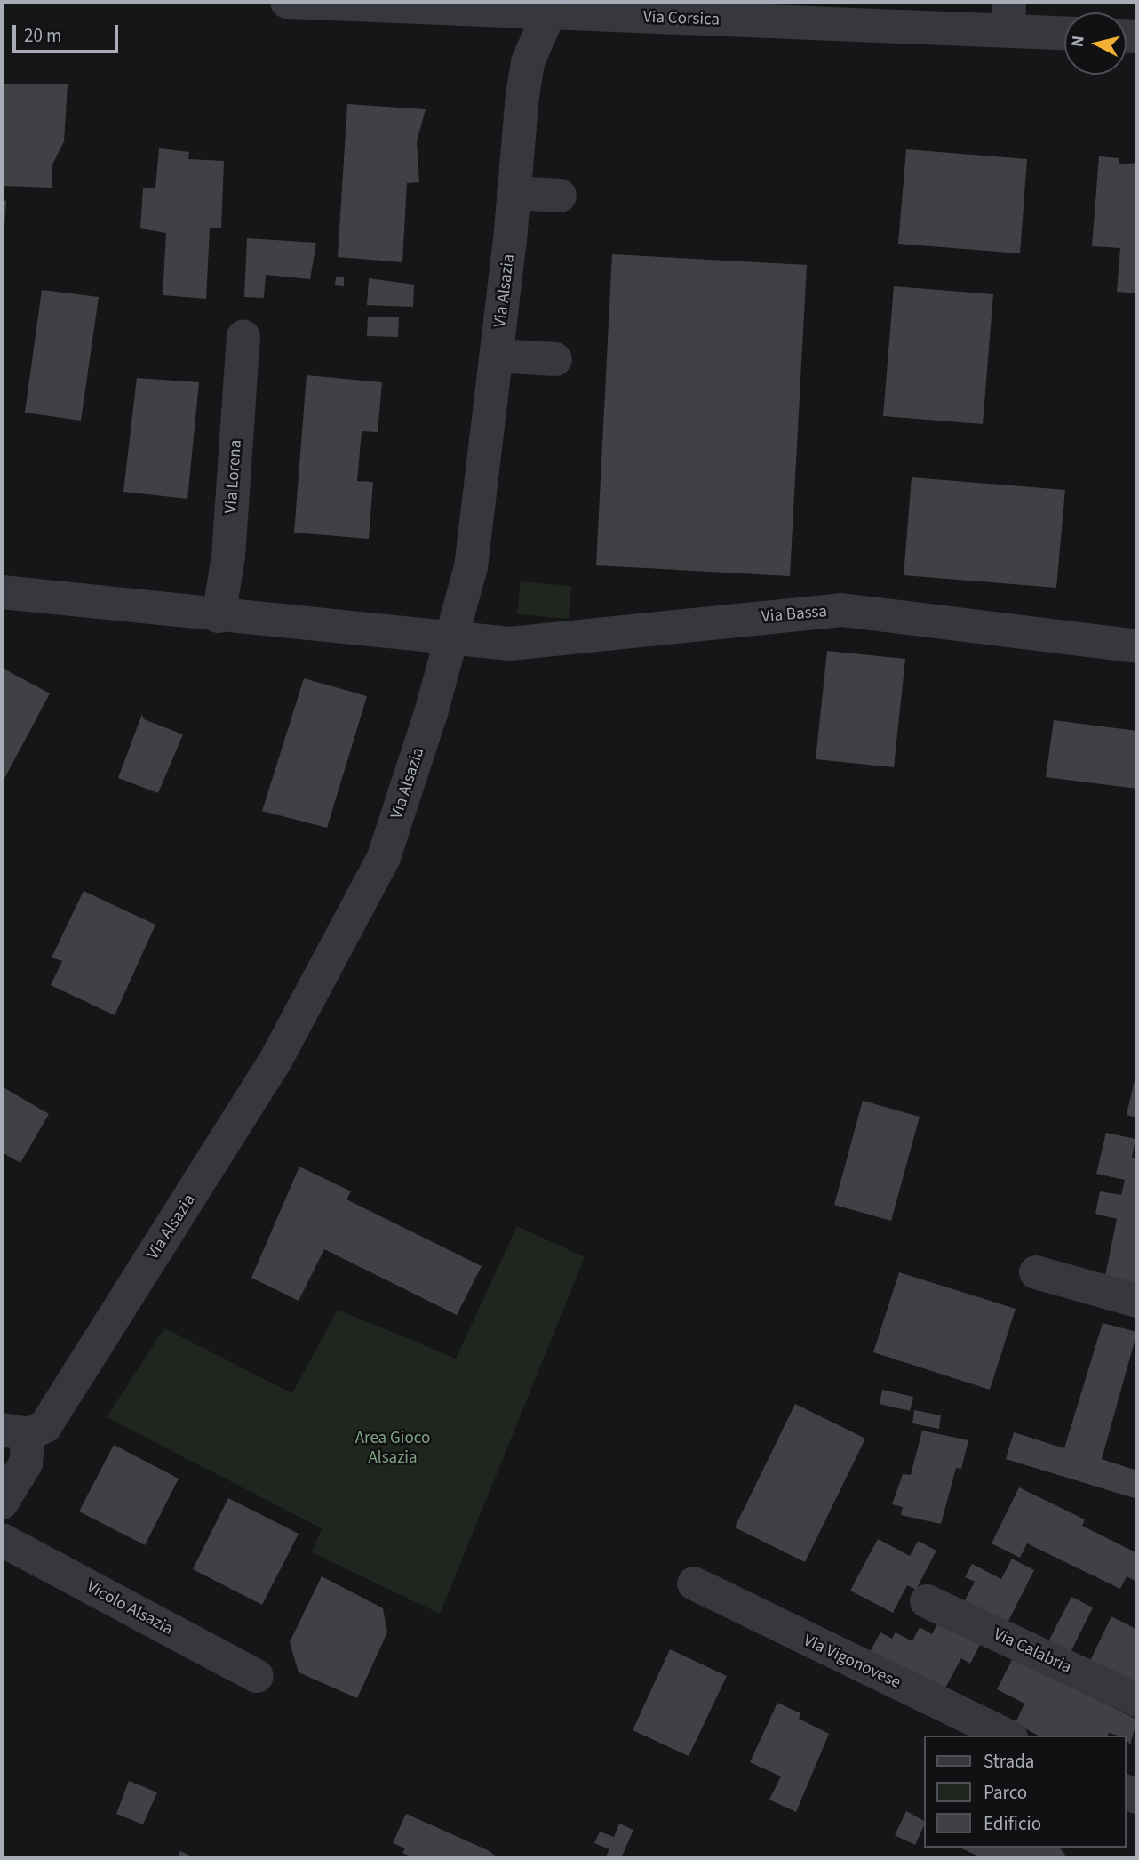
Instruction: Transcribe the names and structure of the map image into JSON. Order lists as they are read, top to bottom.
{
  "streets": {
    "street": [
      "Via Corsica",
      "Via Alsazia",
      "Via Lorena",
      "Via Bassa",
      "Vicolo Alsazia",
      "Via Calabria",
      "Via Vigonovese"
    ]
  },
  "crossings": [
    ["Via Corsica", "Via Alsazia"],
    ["Via Alsazia", "Via Bassa"]
  ],
  "parks": ["Area Gioco Alsazia"],
  "legend": ["Strada", "Parco", "Edificio"],
  "scale_bar": "20 m",
  "north": "left"
}
